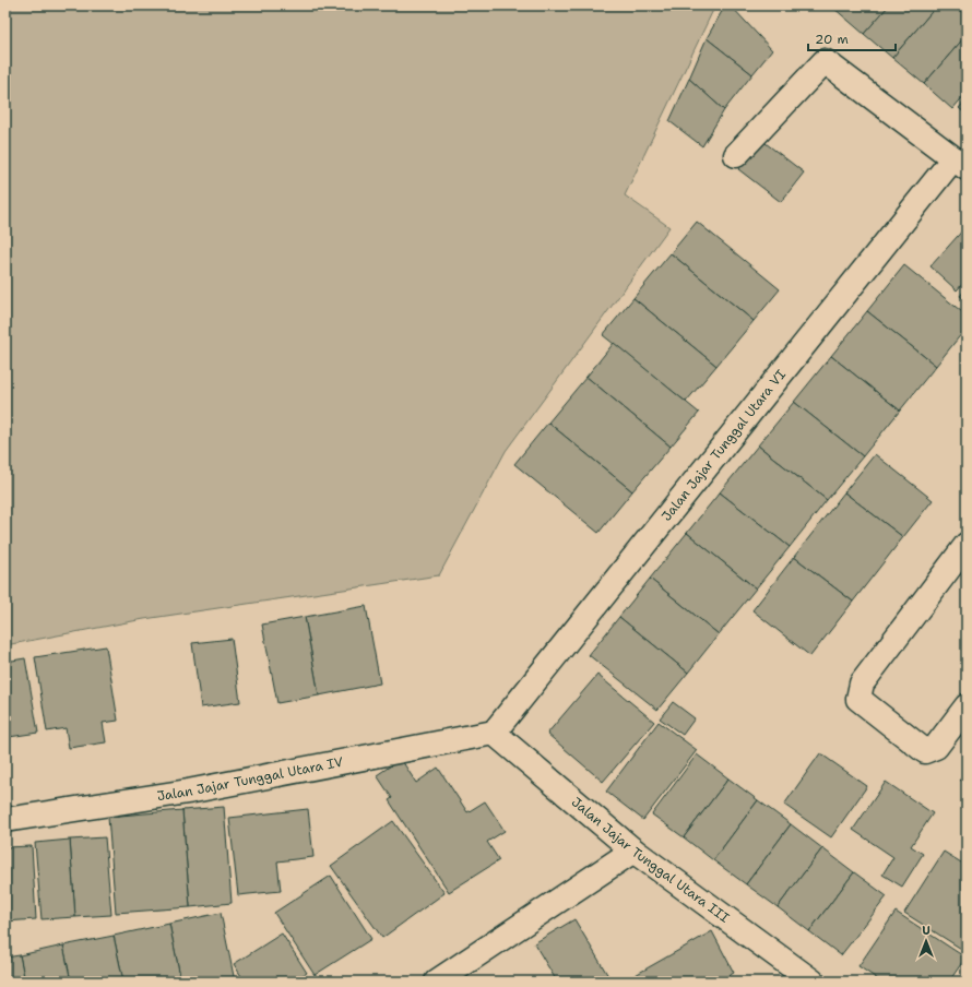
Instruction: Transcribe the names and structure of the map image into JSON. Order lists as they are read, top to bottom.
{
  "streets": {
    "street": ["Jalan Jajar Tunggal Utara VI", "Jalan Jajar Tunggal Utara IV", "Jalan Jajar Tunggal Utara III"]
  },
  "crossings": [
    ["Jalan Jajar Tunggal Utara VI", "Jalan Jajar Tunggal Utara IV"],
    ["Jalan Jajar Tunggal Utara VI", "Jalan Jajar Tunggal Utara III"],
    ["Jalan Jajar Tunggal Utara IV", "Jalan Jajar Tunggal Utara III"]
  ],
  "scale_bar": "20 m",
  "north": "top"
}
